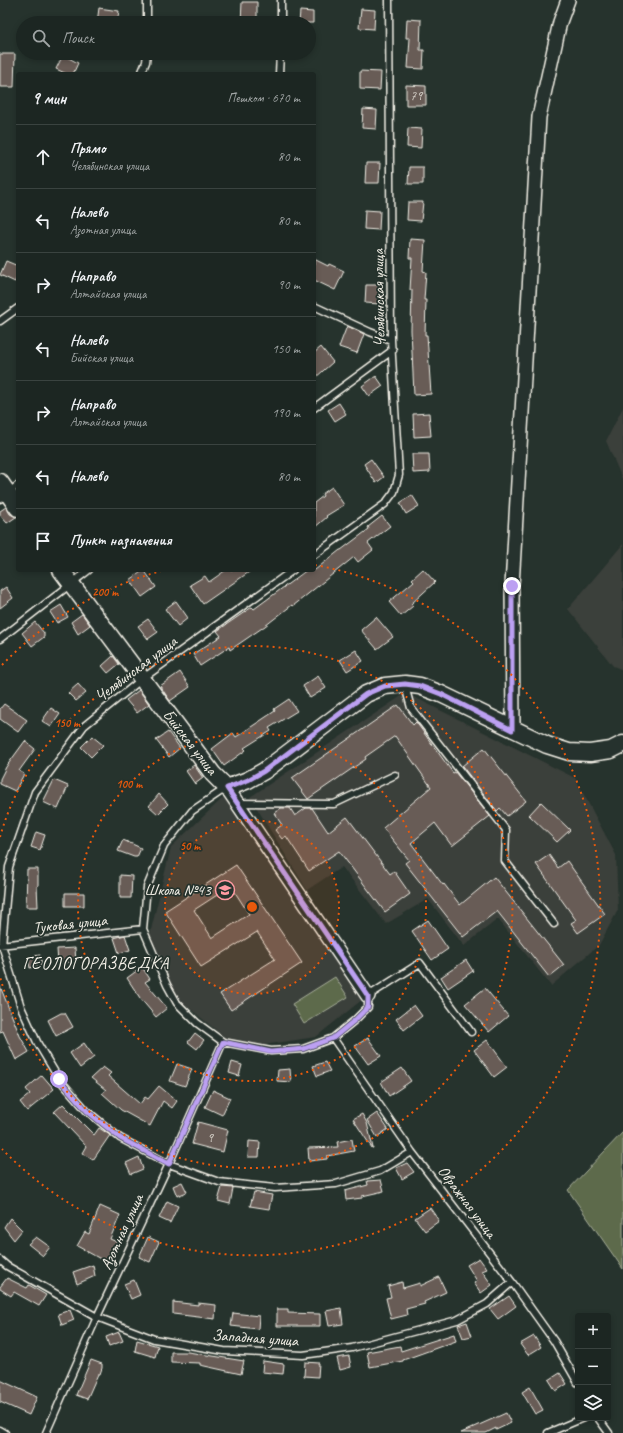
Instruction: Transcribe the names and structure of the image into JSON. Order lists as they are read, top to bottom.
{
  "streets": {
    "street": ["Бийская улица"],
    "lane": [
      "Челябинская улица",
      "Туковая улица",
      "Овражная улица",
      "Азотная улица",
      "Западная улица"
    ]
  },
  "crossings": [
    ["Челябинская улица", "Бийская улица"],
    ["Челябинская улица", "Туковая улица"],
    ["Челябинская улица", "Овражная улица"],
    ["Челябинская улица", "Азотная улица"],
    ["Овражная улица", "Западная улица"],
    ["Азотная улица", "Западная улица"]
  ],
  "districts": ["ГЕОЛОГОРАЗВЕДКА"],
  "places": {
    "school or university": ["Школа №43"]
  },
  "house_numbers": ["79", "9"],
  "page": {
    "search": "Поиск",
    "heading": ["9 мин", "Пешком · 670 m"],
    "list": [
      ["Прямо", "Челябинская улица", "80 m"],
      ["Налево", "Азотная улица", "80 m"],
      ["Направо", "Алтайская улица", "90 m"],
      ["Налево", "Бийская улица", "150 m"],
      ["Направо", "Алтайская улица", "190 m"],
      ["Налево", "80 m"],
      "Пункт назначения"
    ],
    "map_buttons": ["+", "−"]
  },
  "rings": [
    "200 m",
    "150 m",
    "100 m",
    "50 m"
  ]
}
